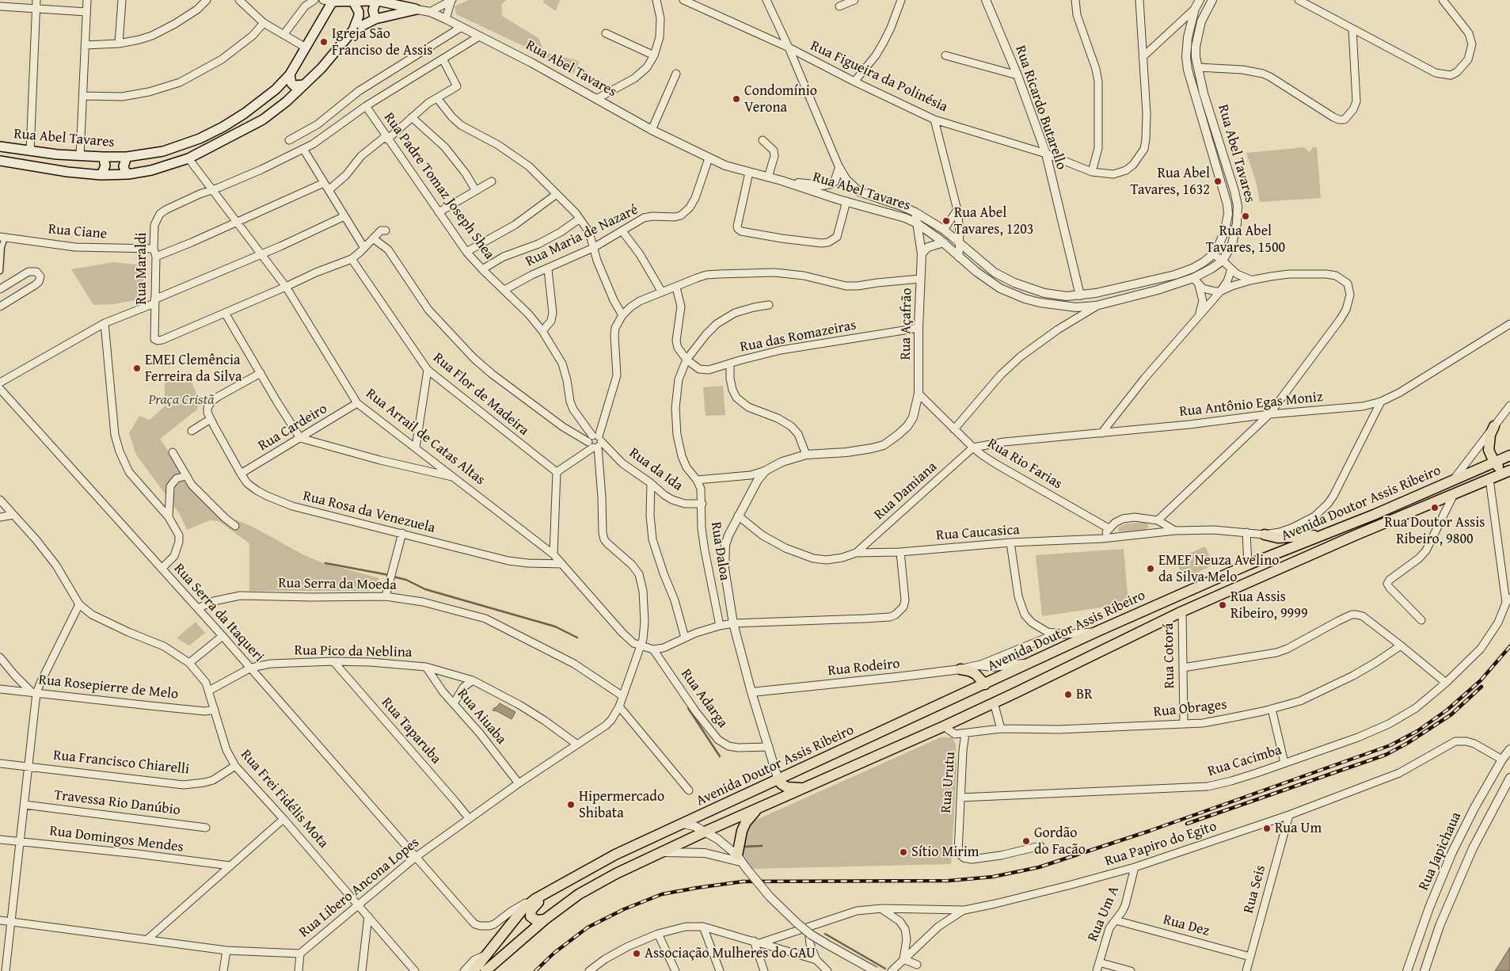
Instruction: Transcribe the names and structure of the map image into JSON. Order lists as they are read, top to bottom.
{
  "streets": {
    "main road": ["Rua Abel Tavares", "Avenida Doutor Assis Ribeiro"],
    "street": [
      "Rua Figueira da Polinésia",
      "Rua Ricardo Butarello",
      "Rua Padre Tomaz Joseph Shea",
      "Rua Ciane",
      "Rua Maria de Nazaré",
      "Rua Maraldi",
      "Rua Açafrão",
      "Rua das Romazeiras",
      "Rua Flor de Madeira",
      "Rua Antônio Egas Moniz",
      "Rua Cardeiro",
      "Rua Arrail de Catas Altas",
      "Rua Rio Farias",
      "Rua da Ida",
      "Rua Damiana",
      "Rua Rosa da Venezuela",
      "Rua Caucasica",
      "Rua Daloa",
      "Rua Serra da Moeda",
      "Rua Serra da Itaqueri",
      "Rua Pico da Neblina",
      "Rua Cotorá",
      "Rua Rodeiro",
      "Rua Rosepierre de Melo",
      "Rua Adarga",
      "Rua Obrages",
      "Rua Aiuaba",
      "Rua Taparuba",
      "Rua Cacimba",
      "Rua Francisco Chiarelli",
      "Rua Urutu",
      "Rua Frei Fidélis Mota",
      "Travessa Rio Danúbio",
      "Rua Domingos Mendes",
      "Rua Papiro do Egito",
      "Rua Japichaua",
      "Rua Libero Ancona Lopes",
      "Rua Seis",
      "Rua Um A",
      "Rua Dez"
    ]
  },
  "crossings": [
    ["Rua Abel Tavares", "Rua Ricardo Butarello"],
    ["Rua Abel Tavares", "Rua Maria de Nazaré"],
    ["Rua Abel Tavares", "Rua Maraldi"],
    ["Rua Abel Tavares", "Rua Açafrão"],
    ["Rua Abel Tavares", "Rua Arrail de Catas Altas"],
    ["Rua Figueira da Polinésia", "Rua Ricardo Butarello"],
    ["Rua Padre Tomaz Joseph Shea", "Rua Maria de Nazaré"],
    ["Rua Padre Tomaz Joseph Shea", "Rua Maraldi"],
    ["Rua Padre Tomaz Joseph Shea", "Rua da Ida"],
    ["Rua Padre Tomaz Joseph Shea", "Rua Libero Ancona Lopes"],
    ["Rua Ciane", "Rua Maraldi"],
    ["Rua Maraldi", "Rua Flor de Madeira"],
    ["Rua Maraldi", "Rua Arrail de Catas Altas"],
    ["Rua Açafrão", "Rua das Romazeiras"],
    ["Rua Açafrão", "Rua Rio Farias"],
    ["Rua das Romazeiras", "Rua Daloa"],
    ["Rua Antônio Egas Moniz", "Rua Rio Farias"],
    ["Rua Antônio Egas Moniz", "Rua Damiana"],
    ["Rua Antônio Egas Moniz", "Rua Caucasica"],
    ["Rua Cardeiro", "Rua Arrail de Catas Altas"],
    ["Rua Cardeiro", "Rua Rosa da Venezuela"],
    ["Rua Arrail de Catas Altas", "Rua Rosa da Venezuela"],
    ["Rua Arrail de Catas Altas", "Rua Libero Ancona Lopes"],
    ["Rua Rio Farias", "Rua Damiana"],
    ["Rua da Ida", "Rua Daloa"],
    ["Rua da Ida", "Rua Libero Ancona Lopes"],
    ["Rua Damiana", "Rua Caucasica"],
    ["Avenida Doutor Assis Ribeiro", "Rua Cotorá"],
    ["Avenida Doutor Assis Ribeiro", "Rua Rodeiro"],
    ["Avenida Doutor Assis Ribeiro", "Rua Urutu"],
    ["Rua Serra da Moeda", "Rua Serra da Itaqueri"],
    ["Rua Serra da Moeda", "Rua Libero Ancona Lopes"],
    ["Rua Serra da Itaqueri", "Rua Pico da Neblina"],
    ["Rua Serra da Itaqueri", "Rua Libero Ancona Lopes"],
    ["Rua Pico da Neblina", "Rua Aiuaba"],
    ["Rua Pico da Neblina", "Rua Taparuba"],
    ["Rua Pico da Neblina", "Rua Frei Fidélis Mota"],
    ["Rua Pico da Neblina", "Rua Libero Ancona Lopes"],
    ["Rua Cotorá", "Rua Obrages"],
    ["Rua Rosepierre de Melo", "Rua Frei Fidélis Mota"],
    ["Rua Obrages", "Rua Urutu"],
    ["Rua Aiuaba", "Rua Libero Ancona Lopes"],
    ["Rua Taparuba", "Rua Libero Ancona Lopes"],
    ["Rua Cacimba", "Rua Urutu"],
    ["Rua Francisco Chiarelli", "Rua Frei Fidélis Mota"],
    ["Rua Frei Fidélis Mota", "Rua Libero Ancona Lopes"],
    ["Rua Papiro do Egito", "Rua Japichaua"],
    ["Rua Papiro do Egito", "Rua Seis"],
    ["Rua Papiro do Egito", "Rua Um A"],
    ["Rua Seis", "Rua Dez"],
    ["Rua Um A", "Rua Dez"]
  ],
  "parks": ["Praça Cristã"],
  "places": [
    "Igreja São Franciso de Assis",
    "Condomínio Verona",
    "Rua Abel Tavares, 1632",
    "Rua Abel Tavares, 1500",
    "Rua Abel Tavares, 1203",
    "EMEI Clemência Ferreira da Silva",
    "Rua Doutor Assis Ribeiro, 9800",
    "EMEF Neuza Avelino da Silva Melo",
    "Rua Assis Ribeiro, 9999",
    "BR",
    "Hipermercado Shibata",
    "Rua Um",
    "Gordão do Facão",
    "Sítio Mirim",
    "Associação Mulheres do GAU"
  ]
}
